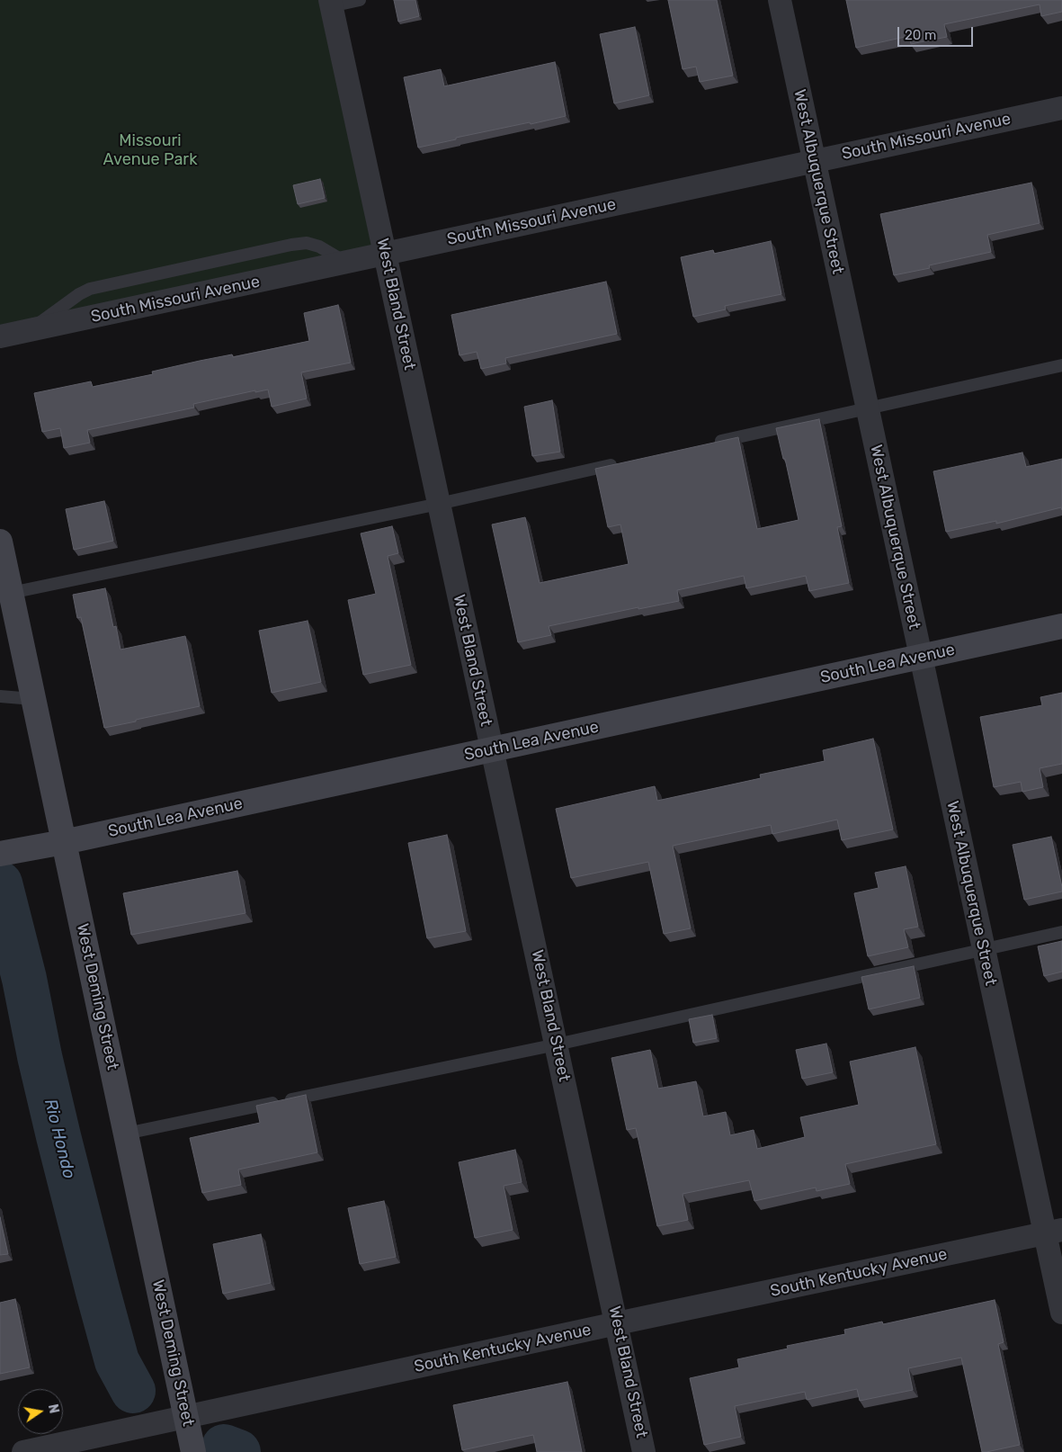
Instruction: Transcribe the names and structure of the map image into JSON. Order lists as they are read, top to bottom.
{
  "streets": {
    "street": [
      "South Missouri Avenue",
      "West Albuquerque Street",
      "West Bland Street",
      "South Lea Avenue",
      "West Deming Street",
      "South Kentucky Avenue"
    ]
  },
  "crossings": [
    ["South Missouri Avenue", "West Albuquerque Street"],
    ["South Missouri Avenue", "West Bland Street"],
    ["West Albuquerque Street", "South Lea Avenue"],
    ["West Albuquerque Street", "South Kentucky Avenue"],
    ["West Bland Street", "South Lea Avenue"],
    ["West Bland Street", "South Kentucky Avenue"],
    ["South Lea Avenue", "West Deming Street"],
    ["West Deming Street", "South Kentucky Avenue"]
  ],
  "water": ["Rio Hondo"],
  "parks": ["Missouri Avenue Park"],
  "scale_bar": "20 m",
  "north": "right"
}
